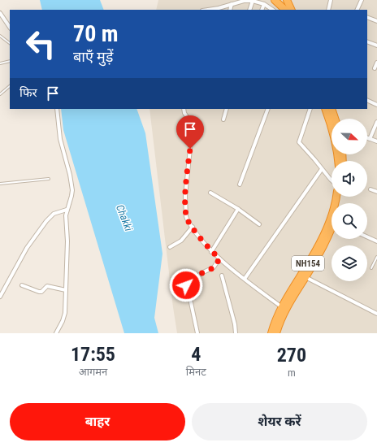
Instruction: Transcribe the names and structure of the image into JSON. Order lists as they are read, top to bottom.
{
  "streets": {
    "highway": ["NH154"]
  },
  "water": ["Chakki"],
  "north": "right",
  "page": {
    "turn": ["70 m", "बाएँ मुड़ें"],
    "then": "फिर",
    "eta": [
      "17:55",
      "आगमन",
      "4",
      "मिनट",
      "270",
      "m"
    ],
    "buttons": ["बाहर", "शेयर करें"]
  }
}
